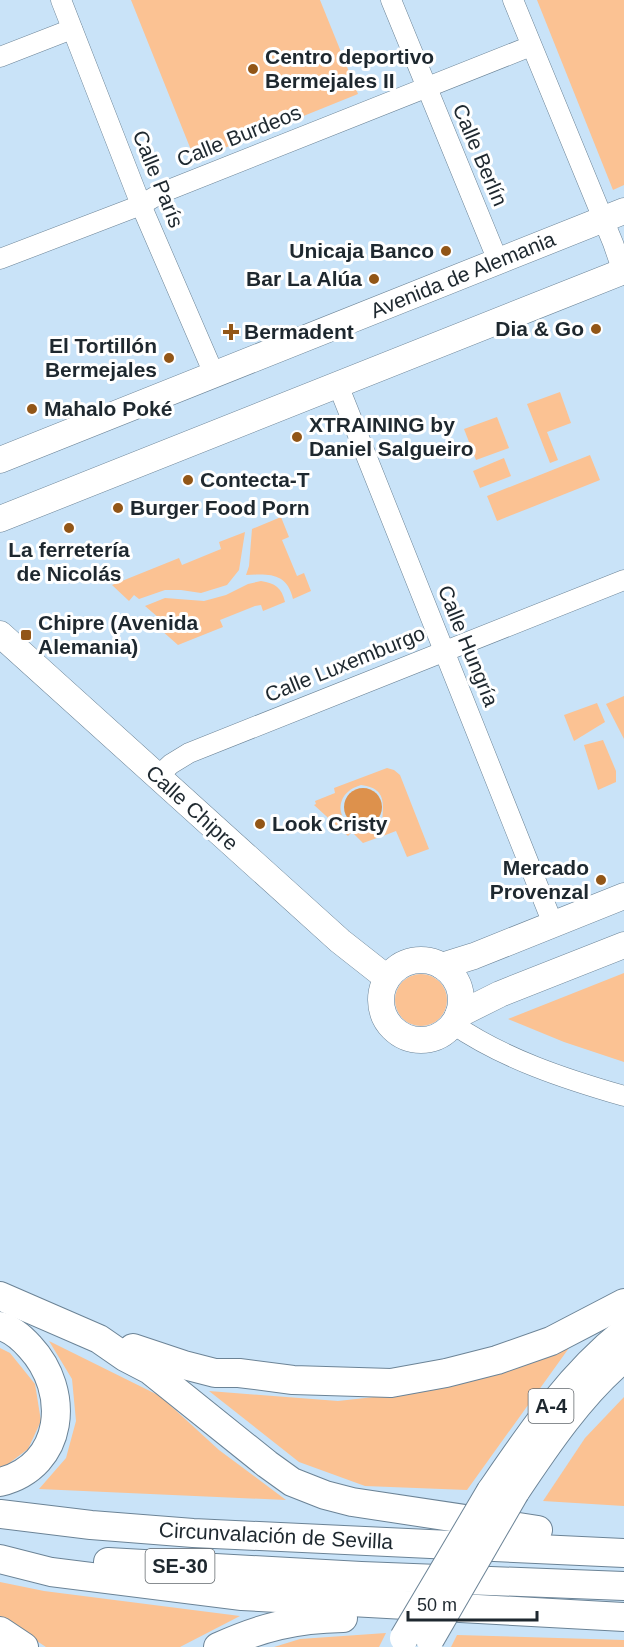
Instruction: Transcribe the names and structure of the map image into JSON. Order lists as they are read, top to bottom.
{
  "streets": {
    "highway": ["A-4", "Circunvalación de Sevilla", "SE-30"],
    "main road": ["Avenida de Alemania", "Calle Chipre"],
    "street": [
      "Calle Burdeos",
      "Calle Berlín",
      "Calle París",
      "Calle Hungría",
      "Calle Luxemburgo"
    ]
  },
  "crossings": [
    ["Calle Burdeos", "Calle Berlín"],
    ["Calle Burdeos", "Calle París"],
    ["Calle Berlín", "Avenida de Alemania"],
    ["Calle París", "Avenida de Alemania"],
    ["Calle Hungría", "Calle Luxemburgo"],
    ["Calle Luxemburgo", "Calle Chipre"]
  ],
  "places": {
    "other": [
      "Centro deportivo Bermejales II",
      "Unicaja Banco",
      "Bar La Alúa",
      "Dia & Go",
      "El Tortillón Bermejales",
      "Mahalo Poké",
      "XTRAINING by Daniel Salgueiro",
      "Contecta-T",
      "Burger Food Porn",
      "La ferretería de Nicolás",
      "Look Cristy",
      "Mercado Provenzal"
    ],
    "health": ["Bermadent"],
    "transit": ["Chipre (Avenida Alemania)"]
  },
  "scale_bar": "50 m"
}
